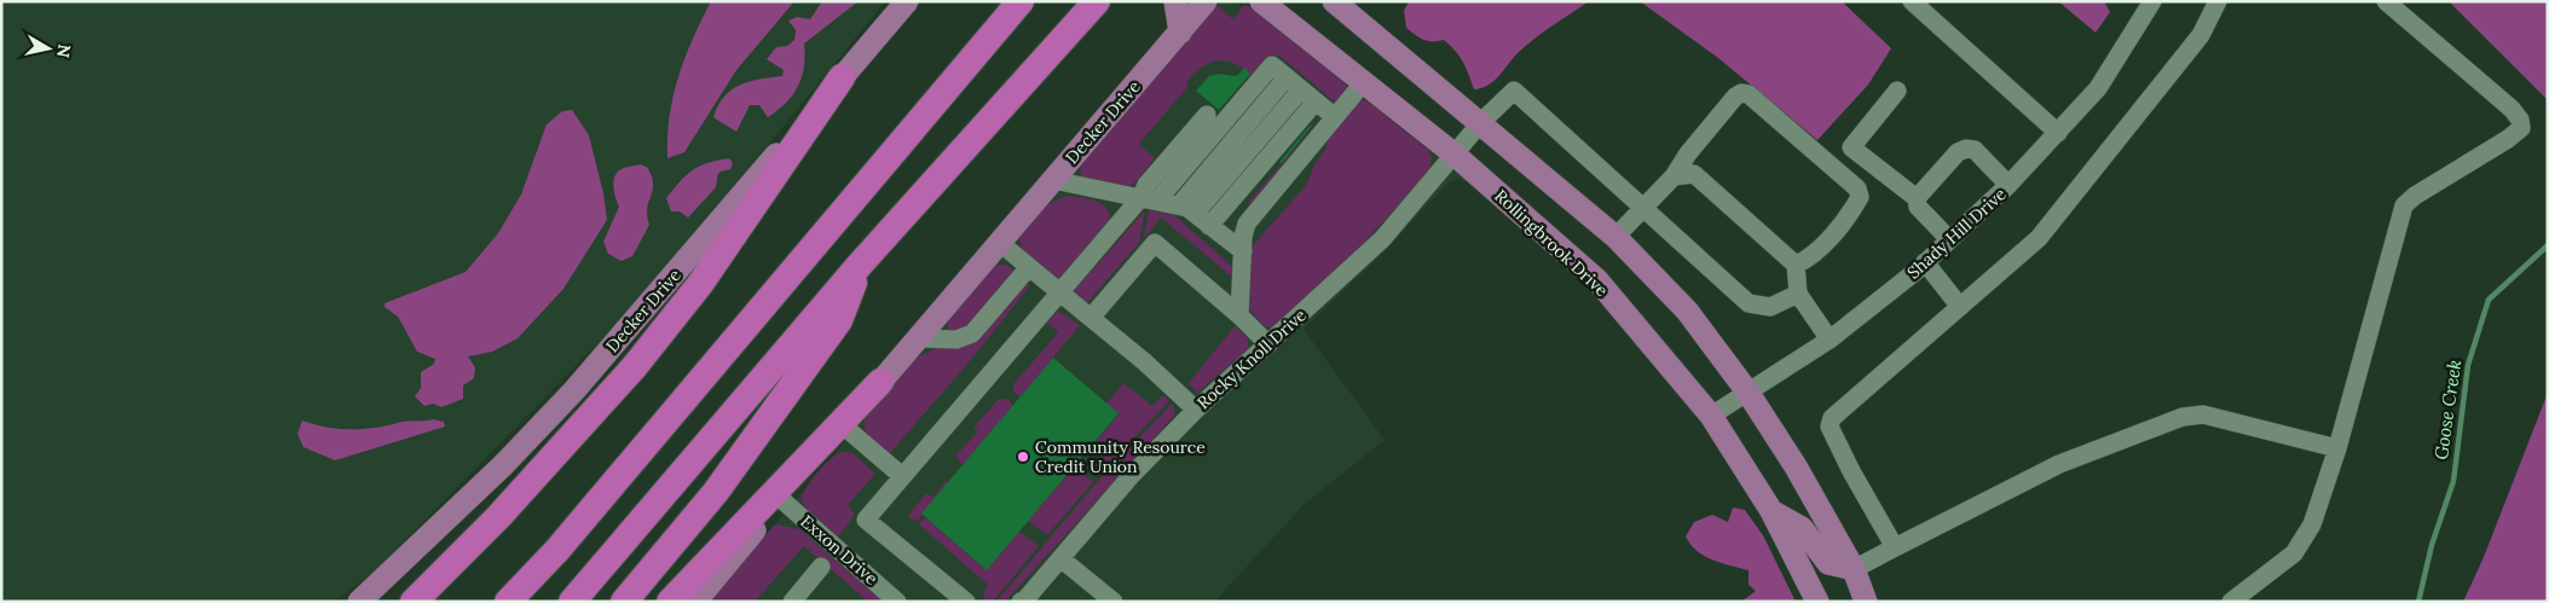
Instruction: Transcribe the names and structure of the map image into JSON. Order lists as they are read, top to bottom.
{
  "streets": {
    "main road": ["Decker Drive", "Rollingbrook Drive"],
    "street": ["Shady Hill Drive", "Rocky Knoll Drive", "Exxon Drive"]
  },
  "crossings": [
    ["Decker Drive", "Exxon Drive"],
    ["Shady Hill Drive", "Rollingbrook Drive"],
    ["Rollingbrook Drive", "Rocky Knoll Drive"]
  ],
  "water": ["Goose Creek"],
  "places": ["Community Resource Credit Union"],
  "north": "right"
}
